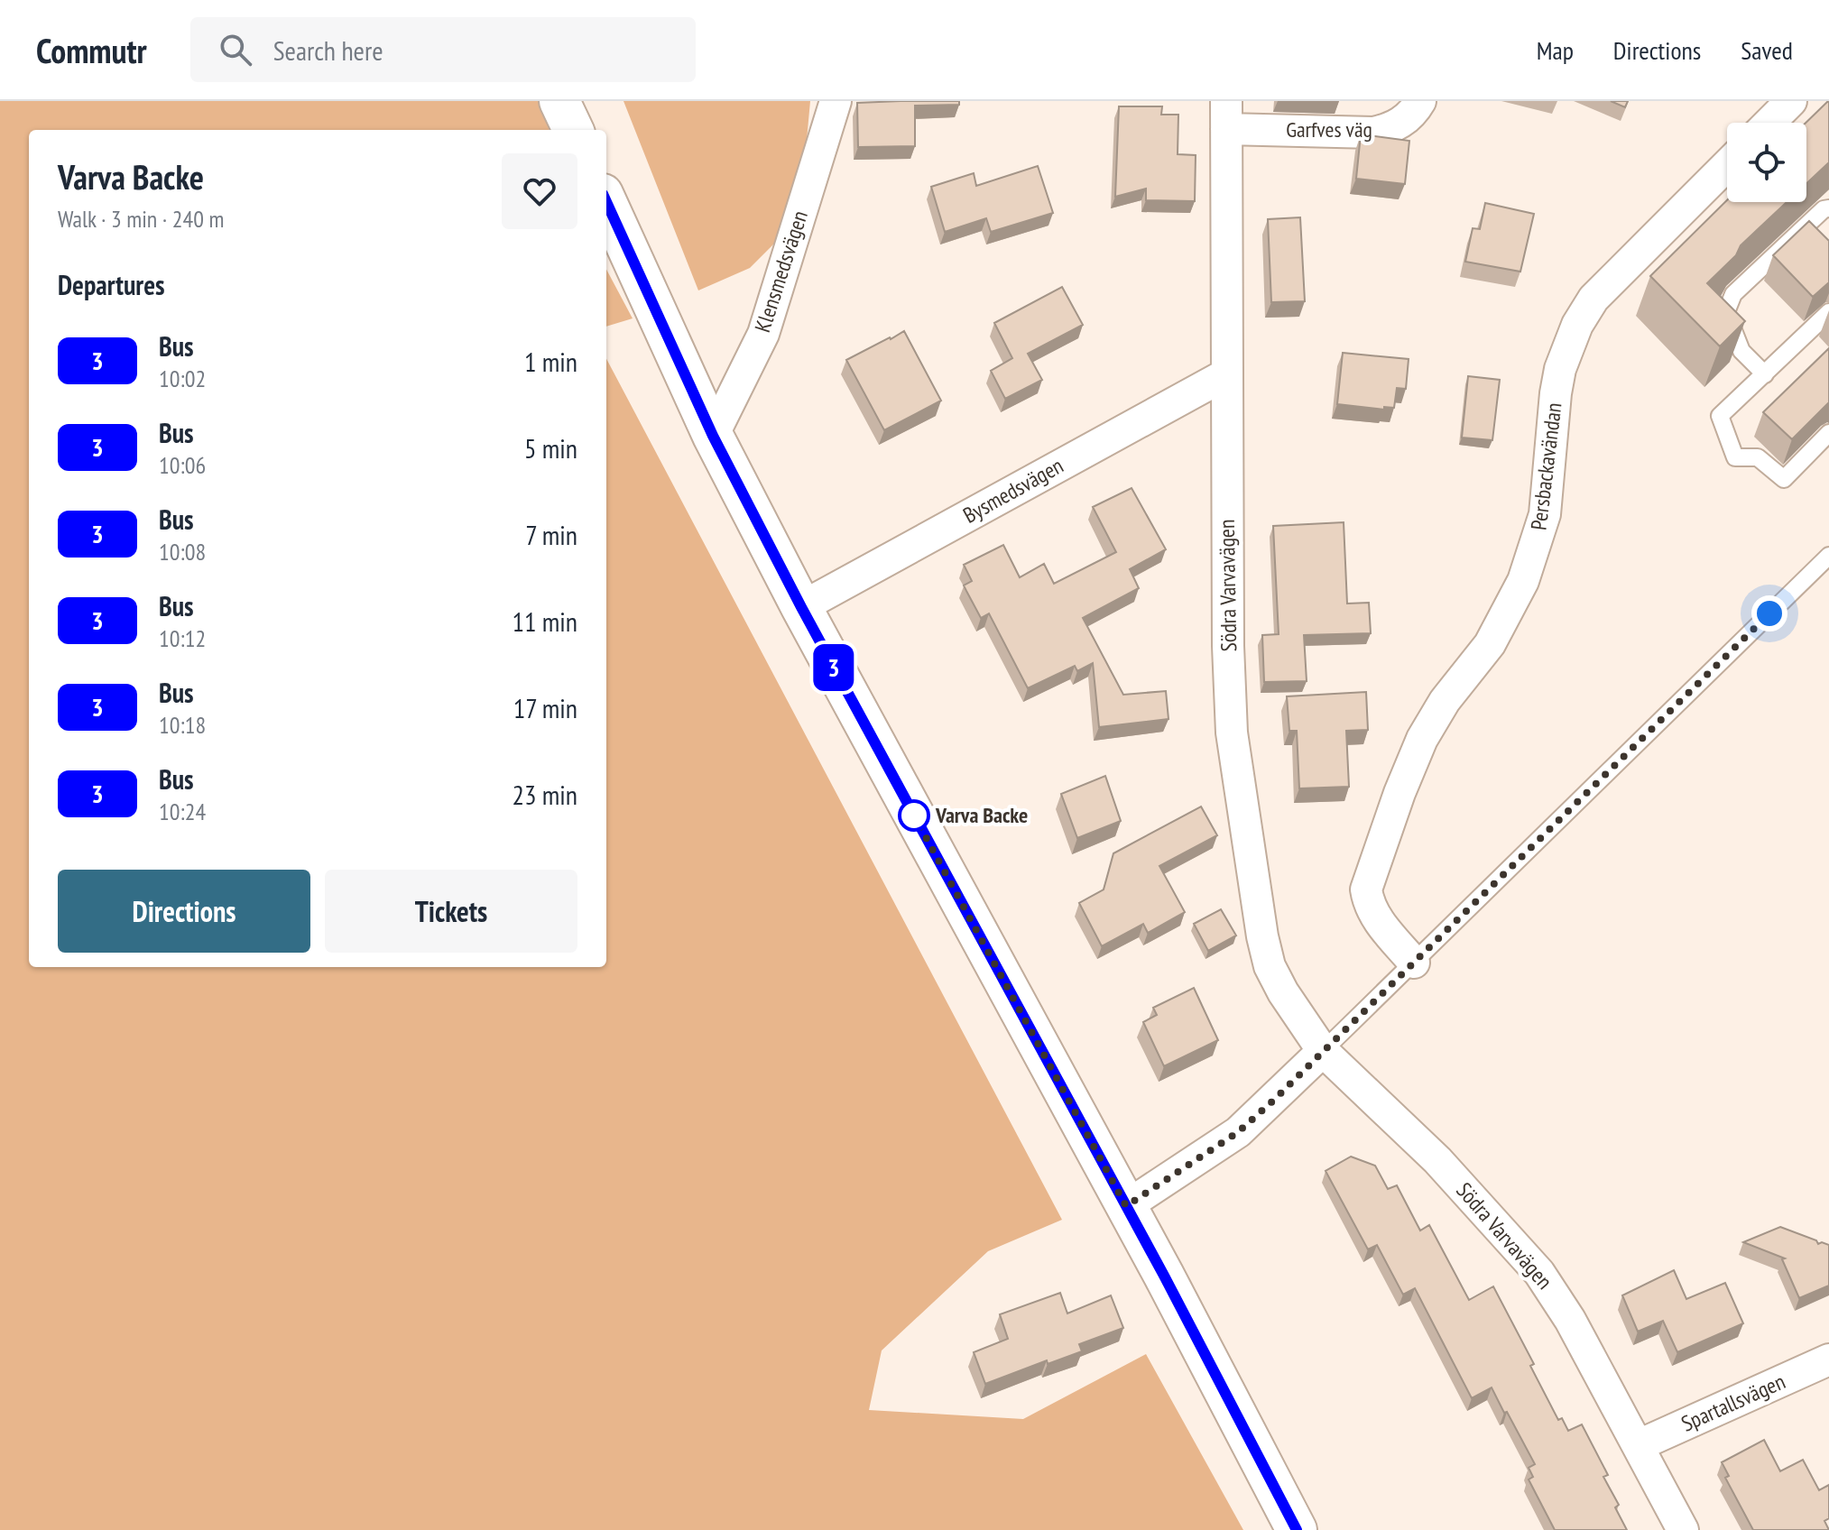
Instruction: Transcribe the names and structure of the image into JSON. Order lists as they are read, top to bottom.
{
  "streets": {
    "street": [
      "Garfves väg",
      "Klensmedsvägen",
      "Persbackavändan",
      "Bysmedsvägen",
      "Södra Varvavägen",
      "Spartallsvägen"
    ]
  },
  "crossings": [
    ["Garfves väg", "Södra Varvavägen"],
    ["Bysmedsvägen", "Södra Varvavägen"],
    ["Södra Varvavägen", "Spartallsvägen"]
  ],
  "places": ["Varva Backe"],
  "lines": ["bus line 3"],
  "page": {
    "header": "Commutr",
    "search": "Search here",
    "nav": ["Map", "Directions", "Saved"],
    "on_map": "3",
    "heading": [
      ["Varva Backe", "Walk · 3 min · 240 m"],
      "Departures"
    ],
    "list": [
      {
        "mark": "3",
        "name": "Bus",
        "note": "10:02",
        "value": "1 min"
      },
      {
        "mark": "3",
        "name": "Bus",
        "note": "10:06",
        "value": "5 min"
      },
      {
        "mark": "3",
        "name": "Bus",
        "note": "10:08",
        "value": "7 min"
      },
      {
        "mark": "3",
        "name": "Bus",
        "note": "10:12",
        "value": "11 min"
      },
      {
        "mark": "3",
        "name": "Bus",
        "note": "10:18",
        "value": "17 min"
      },
      {
        "mark": "3",
        "name": "Bus",
        "note": "10:24",
        "value": "23 min"
      }
    ],
    "buttons": ["Directions", "Tickets"]
  }
}
